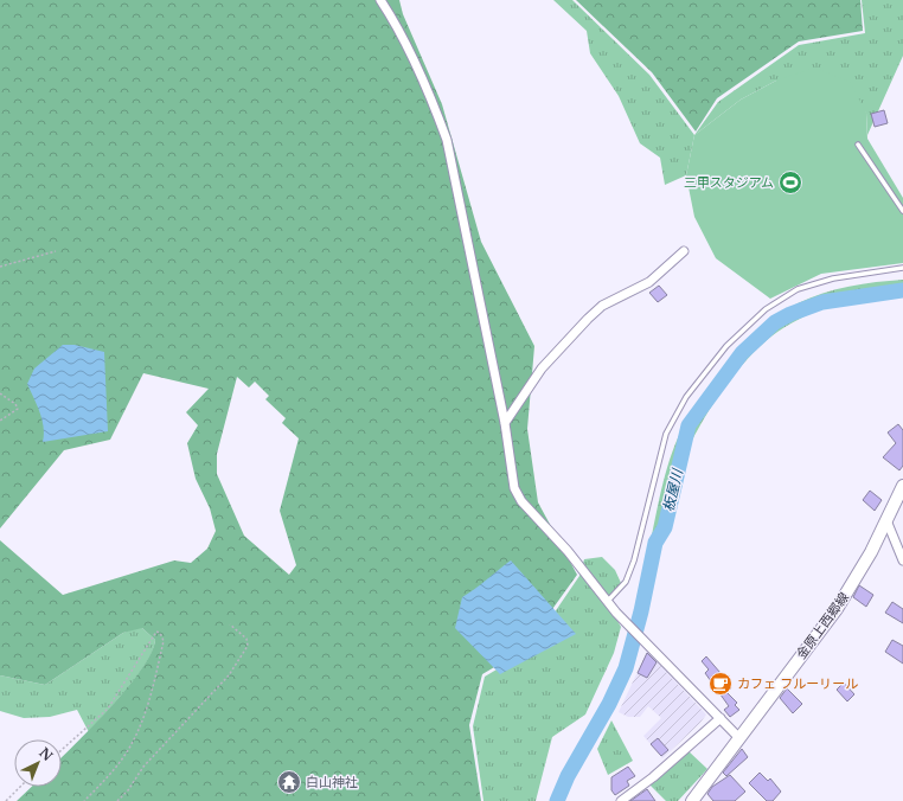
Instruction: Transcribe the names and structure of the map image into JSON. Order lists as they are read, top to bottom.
{
  "streets": {
    "main road": ["金原上西郷線"]
  },
  "water": ["板屋川"],
  "places": {
    "sports": ["三甲スタジアム"],
    "cafe": ["カフェ フルーリール"],
    "temple": ["白山神社"]
  },
  "north": "top right"
}
